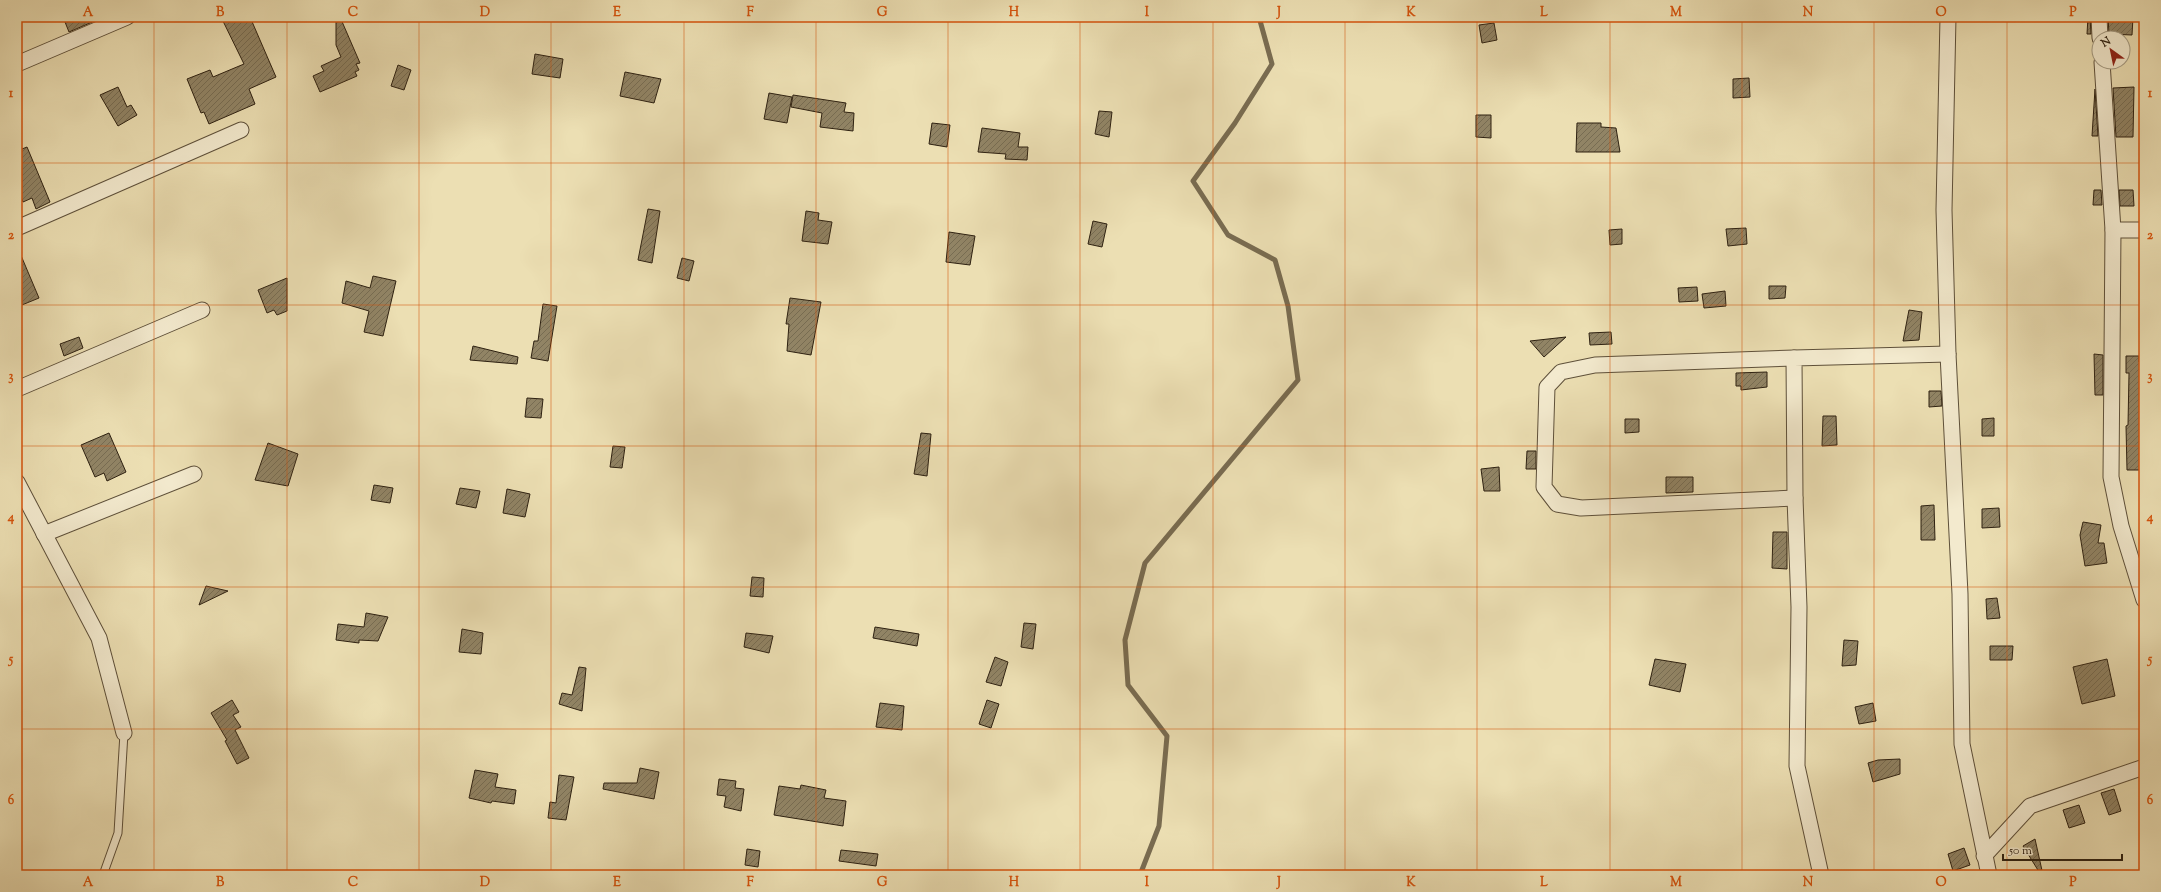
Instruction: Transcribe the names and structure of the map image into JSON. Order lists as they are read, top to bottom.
{
  "scale_bar": "50 m",
  "north": "top left",
  "grid": {
    "columns": [
      "A",
      "B",
      "C",
      "D",
      "E",
      "F",
      "G",
      "H",
      "I",
      "J",
      "K",
      "L",
      "M",
      "N",
      "O",
      "P"
    ],
    "rows": [
      "1",
      "2",
      "3",
      "4",
      "5",
      "6"
    ]
  }
}
